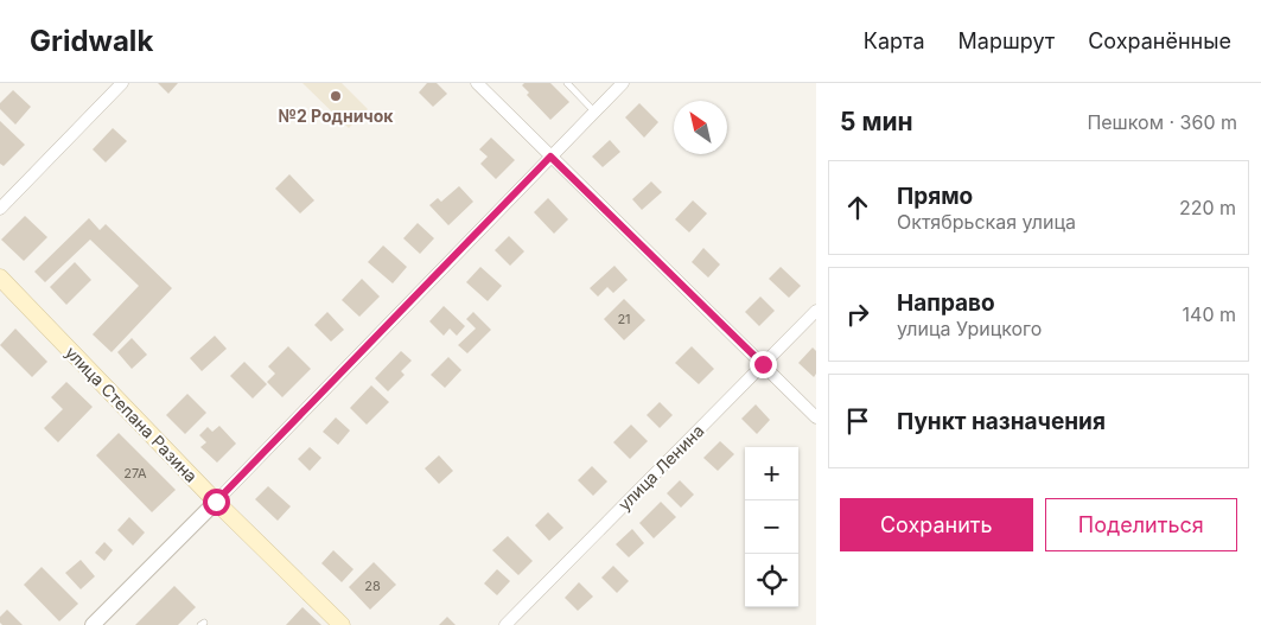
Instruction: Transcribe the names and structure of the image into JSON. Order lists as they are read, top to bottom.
{
  "streets": {
    "main road": ["улица Степана Разина"],
    "street": ["улица Ленина"]
  },
  "places": ["№2 Родничок"],
  "house_numbers": ["21", "27А", "28"],
  "north": "top left",
  "page": {
    "header": "Gridwalk",
    "nav": ["Карта", "Маршрут", "Сохранённые"],
    "heading": ["5 мин", "Пешком · 360 m"],
    "list": [
      ["Прямо", "Октябрьская улица", "220 m"],
      ["Направо", "улица Урицкого", "140 m"],
      "Пункт назначения"
    ],
    "map_buttons": ["+", "−"],
    "buttons": ["Сохранить", "Поделиться"]
  }
}
